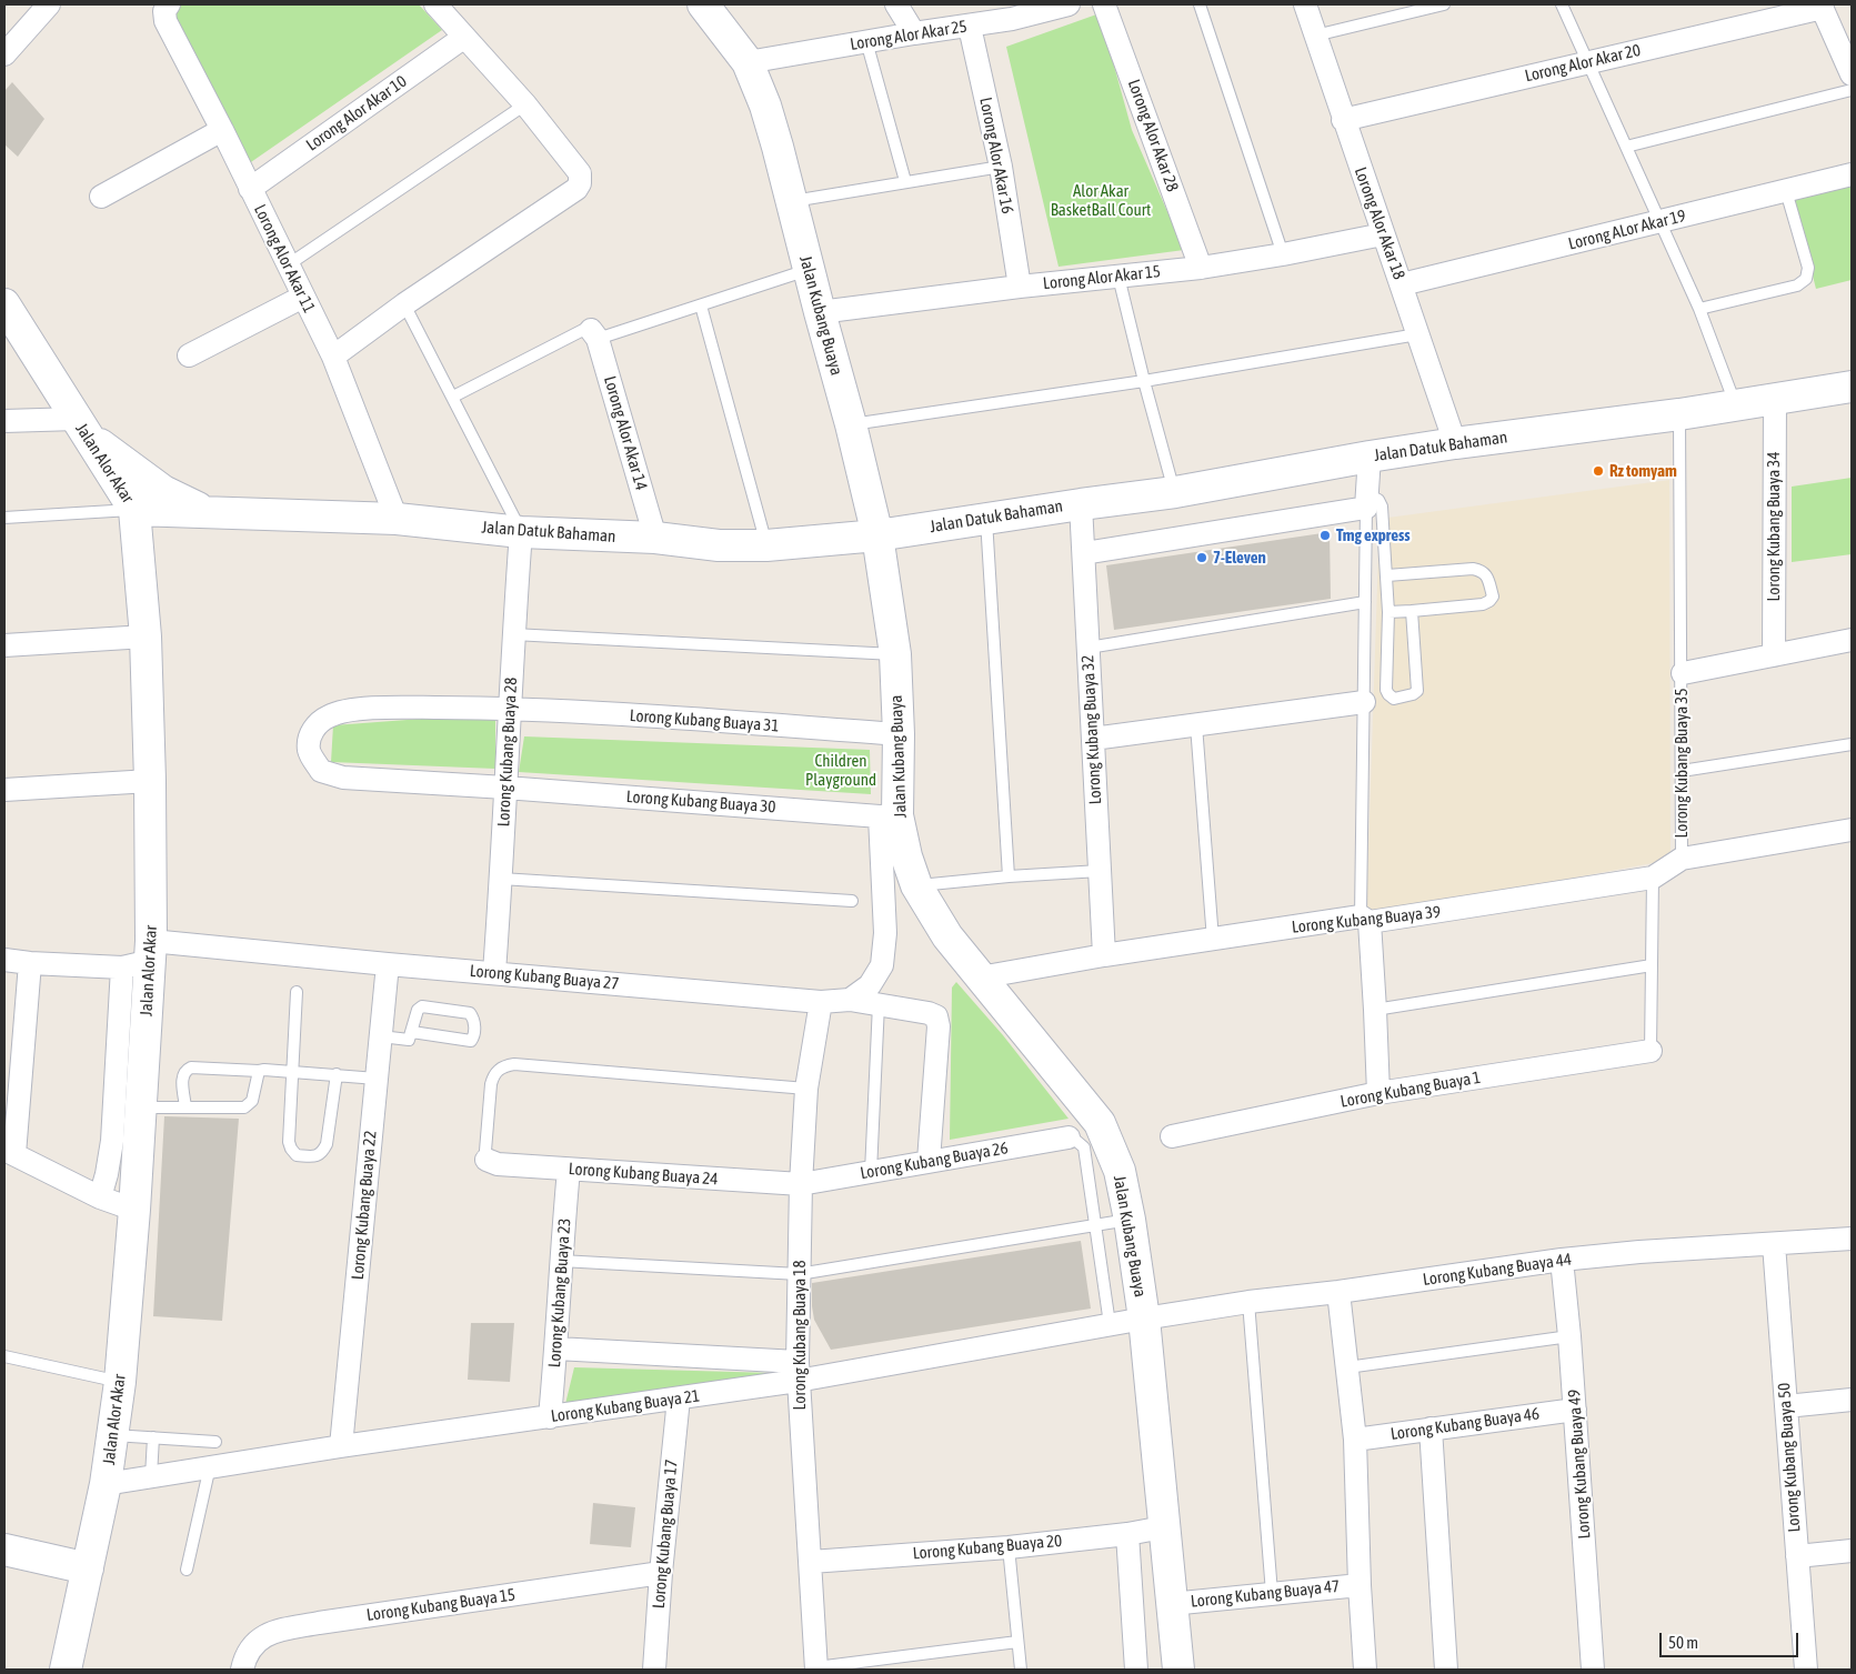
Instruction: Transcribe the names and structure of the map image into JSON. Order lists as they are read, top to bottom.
{
  "streets": {
    "street": [
      "Lorong Alor Akar 25",
      "Lorong Alor Akar 20",
      "Lorong Alor Akar 10",
      "Lorong Alor Akar 28",
      "Lorong Alor Akar 16",
      "Lorong Alor Akar 18",
      "Lorong ALor Akar 19",
      "Lorong Alor Akar 11",
      "Lorong Alor Akar 15",
      "Jalan Kubang Buaya",
      "Lorong Alor Akar 14",
      "Jalan Datuk Bahaman",
      "Jalan Alor Akar",
      "Lorong Kubang Buaya 34",
      "Lorong Kubang Buaya 31",
      "Lorong Kubang Buaya 32",
      "Lorong Kubang Buaya 28",
      "Lorong Kubang Buaya 35",
      "Lorong Kubang Buaya 30",
      "Lorong Kubang Buaya 39",
      "Lorong Kubang Buaya 27",
      "Lorong Kubang Buaya 1",
      "Lorong Kubang Buaya 26",
      "Lorong Kubang Buaya 24",
      "Lorong Kubang Buaya 22",
      "Lorong Kubang Buaya 44",
      "Lorong Kubang Buaya 23",
      "Lorong Kubang Buaya 18",
      "Lorong Kubang Buaya 21",
      "Lorong Kubang Buaya 46",
      "Lorong Kubang Buaya 50",
      "Lorong Kubang Buaya 49",
      "Lorong Kubang Buaya 17",
      "Lorong Kubang Buaya 20",
      "Lorong Kubang Buaya 47",
      "Lorong Kubang Buaya 15"
    ]
  },
  "crossings": [
    ["Lorong Alor Akar 25", "Lorong Alor Akar 16"],
    ["Lorong Alor Akar 25", "Jalan Kubang Buaya"],
    ["Lorong Alor Akar 20", "Lorong Alor Akar 18"],
    ["Lorong Alor Akar 10", "Lorong Alor Akar 11"],
    ["Lorong Alor Akar 28", "Lorong Alor Akar 15"],
    ["Lorong Alor Akar 16", "Lorong Alor Akar 15"],
    ["Lorong Alor Akar 18", "Lorong ALor Akar 19"],
    ["Lorong Alor Akar 18", "Lorong Alor Akar 15"],
    ["Lorong Alor Akar 18", "Jalan Datuk Bahaman"],
    ["Lorong Alor Akar 11", "Jalan Datuk Bahaman"],
    ["Lorong Alor Akar 15", "Jalan Kubang Buaya"],
    ["Jalan Kubang Buaya", "Jalan Datuk Bahaman"],
    ["Jalan Kubang Buaya", "Lorong Kubang Buaya 31"],
    ["Jalan Kubang Buaya", "Lorong Kubang Buaya 30"],
    ["Jalan Kubang Buaya", "Lorong Kubang Buaya 39"],
    ["Jalan Kubang Buaya", "Lorong Kubang Buaya 44"],
    ["Jalan Kubang Buaya", "Lorong Kubang Buaya 21"],
    ["Jalan Kubang Buaya", "Lorong Kubang Buaya 20"],
    ["Jalan Kubang Buaya", "Lorong Kubang Buaya 47"],
    ["Lorong Alor Akar 14", "Jalan Datuk Bahaman"],
    ["Jalan Datuk Bahaman", "Jalan Alor Akar"],
    ["Jalan Datuk Bahaman", "Lorong Kubang Buaya 34"],
    ["Jalan Datuk Bahaman", "Lorong Kubang Buaya 32"],
    ["Jalan Datuk Bahaman", "Lorong Kubang Buaya 28"],
    ["Jalan Alor Akar", "Lorong Kubang Buaya 27"],
    ["Jalan Alor Akar", "Lorong Kubang Buaya 21"],
    ["Lorong Kubang Buaya 34", "Lorong Kubang Buaya 35"],
    ["Lorong Kubang Buaya 31", "Lorong Kubang Buaya 28"],
    ["Lorong Kubang Buaya 31", "Lorong Kubang Buaya 30"],
    ["Lorong Kubang Buaya 32", "Lorong Kubang Buaya 39"],
    ["Lorong Kubang Buaya 28", "Lorong Kubang Buaya 30"],
    ["Lorong Kubang Buaya 28", "Lorong Kubang Buaya 27"],
    ["Lorong Kubang Buaya 35", "Lorong Kubang Buaya 39"],
    ["Lorong Kubang Buaya 27", "Lorong Kubang Buaya 26"],
    ["Lorong Kubang Buaya 27", "Lorong Kubang Buaya 22"],
    ["Lorong Kubang Buaya 27", "Lorong Kubang Buaya 18"],
    ["Lorong Kubang Buaya 26", "Lorong Kubang Buaya 24"],
    ["Lorong Kubang Buaya 26", "Lorong Kubang Buaya 18"],
    ["Lorong Kubang Buaya 24", "Lorong Kubang Buaya 23"],
    ["Lorong Kubang Buaya 24", "Lorong Kubang Buaya 18"],
    ["Lorong Kubang Buaya 22", "Lorong Kubang Buaya 21"],
    ["Lorong Kubang Buaya 44", "Lorong Kubang Buaya 21"],
    ["Lorong Kubang Buaya 44", "Lorong Kubang Buaya 50"],
    ["Lorong Kubang Buaya 44", "Lorong Kubang Buaya 49"],
    ["Lorong Kubang Buaya 23", "Lorong Kubang Buaya 21"],
    ["Lorong Kubang Buaya 18", "Lorong Kubang Buaya 21"],
    ["Lorong Kubang Buaya 18", "Lorong Kubang Buaya 20"],
    ["Lorong Kubang Buaya 21", "Lorong Kubang Buaya 17"],
    ["Lorong Kubang Buaya 46", "Lorong Kubang Buaya 49"],
    ["Lorong Kubang Buaya 17", "Lorong Kubang Buaya 15"]
  ],
  "parks": ["Alor Akar BasketBall Court", "Children Playground"],
  "places": ["Rz tomyam", "Tmg express", "7-Eleven"],
  "scale_bar": "50 m"
}
